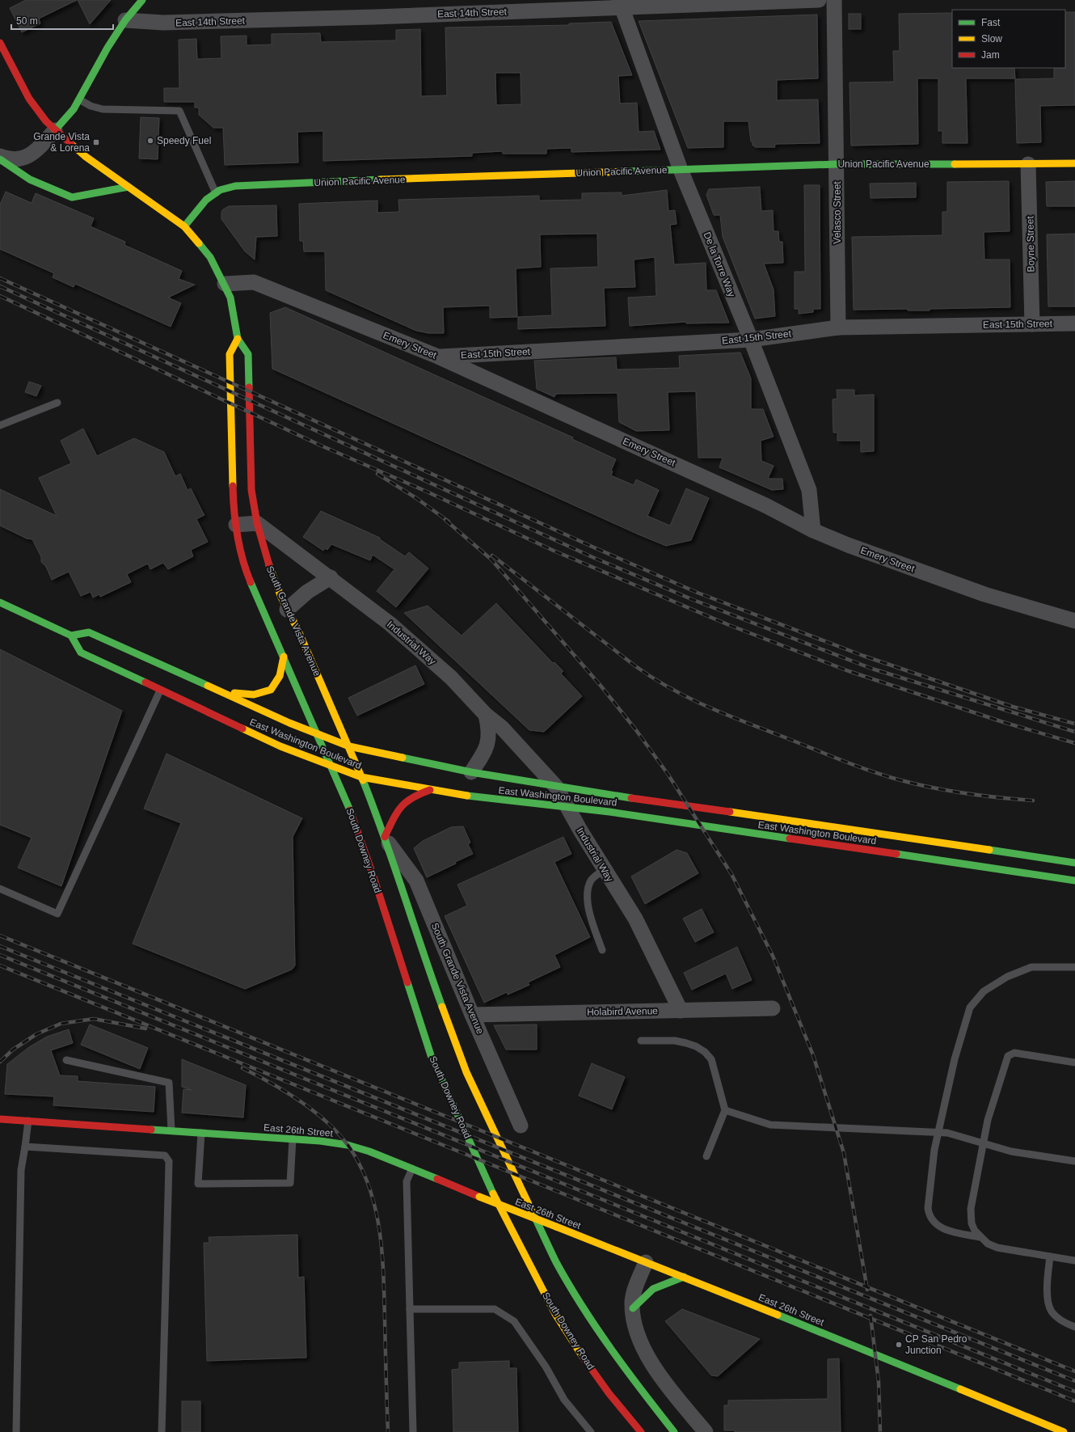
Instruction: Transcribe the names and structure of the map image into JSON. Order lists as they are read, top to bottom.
{
  "streets": {
    "main road": [
      "Union Pacific Avenue",
      "South Grande Vista Avenue",
      "East Washington Boulevard",
      "South Downey Road",
      "East 26th Street"
    ],
    "street": [
      "East 14th Street",
      "Velasco Street",
      "Boyne Street",
      "De la Torre Way",
      "East 15th Street",
      "Emery Street",
      "Industrial Way",
      "Holabird Avenue"
    ]
  },
  "crossings": [
    ["East 14th Street", "De la Torre Way"],
    ["Union Pacific Avenue", "Velasco Street"],
    ["Union Pacific Avenue", "Boyne Street"],
    ["Union Pacific Avenue", "De la Torre Way"],
    ["Union Pacific Avenue", "South Grande Vista Avenue"],
    ["Velasco Street", "East 15th Street"],
    ["Boyne Street", "East 15th Street"],
    ["De la Torre Way", "East 15th Street"],
    ["De la Torre Way", "Emery Street"],
    ["East 15th Street", "Emery Street"],
    ["Emery Street", "South Grande Vista Avenue"],
    ["South Grande Vista Avenue", "Industrial Way"],
    ["South Grande Vista Avenue", "East Washington Boulevard"],
    ["South Grande Vista Avenue", "Holabird Avenue"],
    ["Industrial Way", "East Washington Boulevard"],
    ["Industrial Way", "Holabird Avenue"],
    ["East Washington Boulevard", "South Downey Road"]
  ],
  "places": {
    "other": ["Speedy Fuel", "CP San Pedro Junction"],
    "transit": ["Grande Vista & Lorena"]
  },
  "legend": ["Fast", "Slow", "Jam"],
  "scale_bar": "50 m"
}
